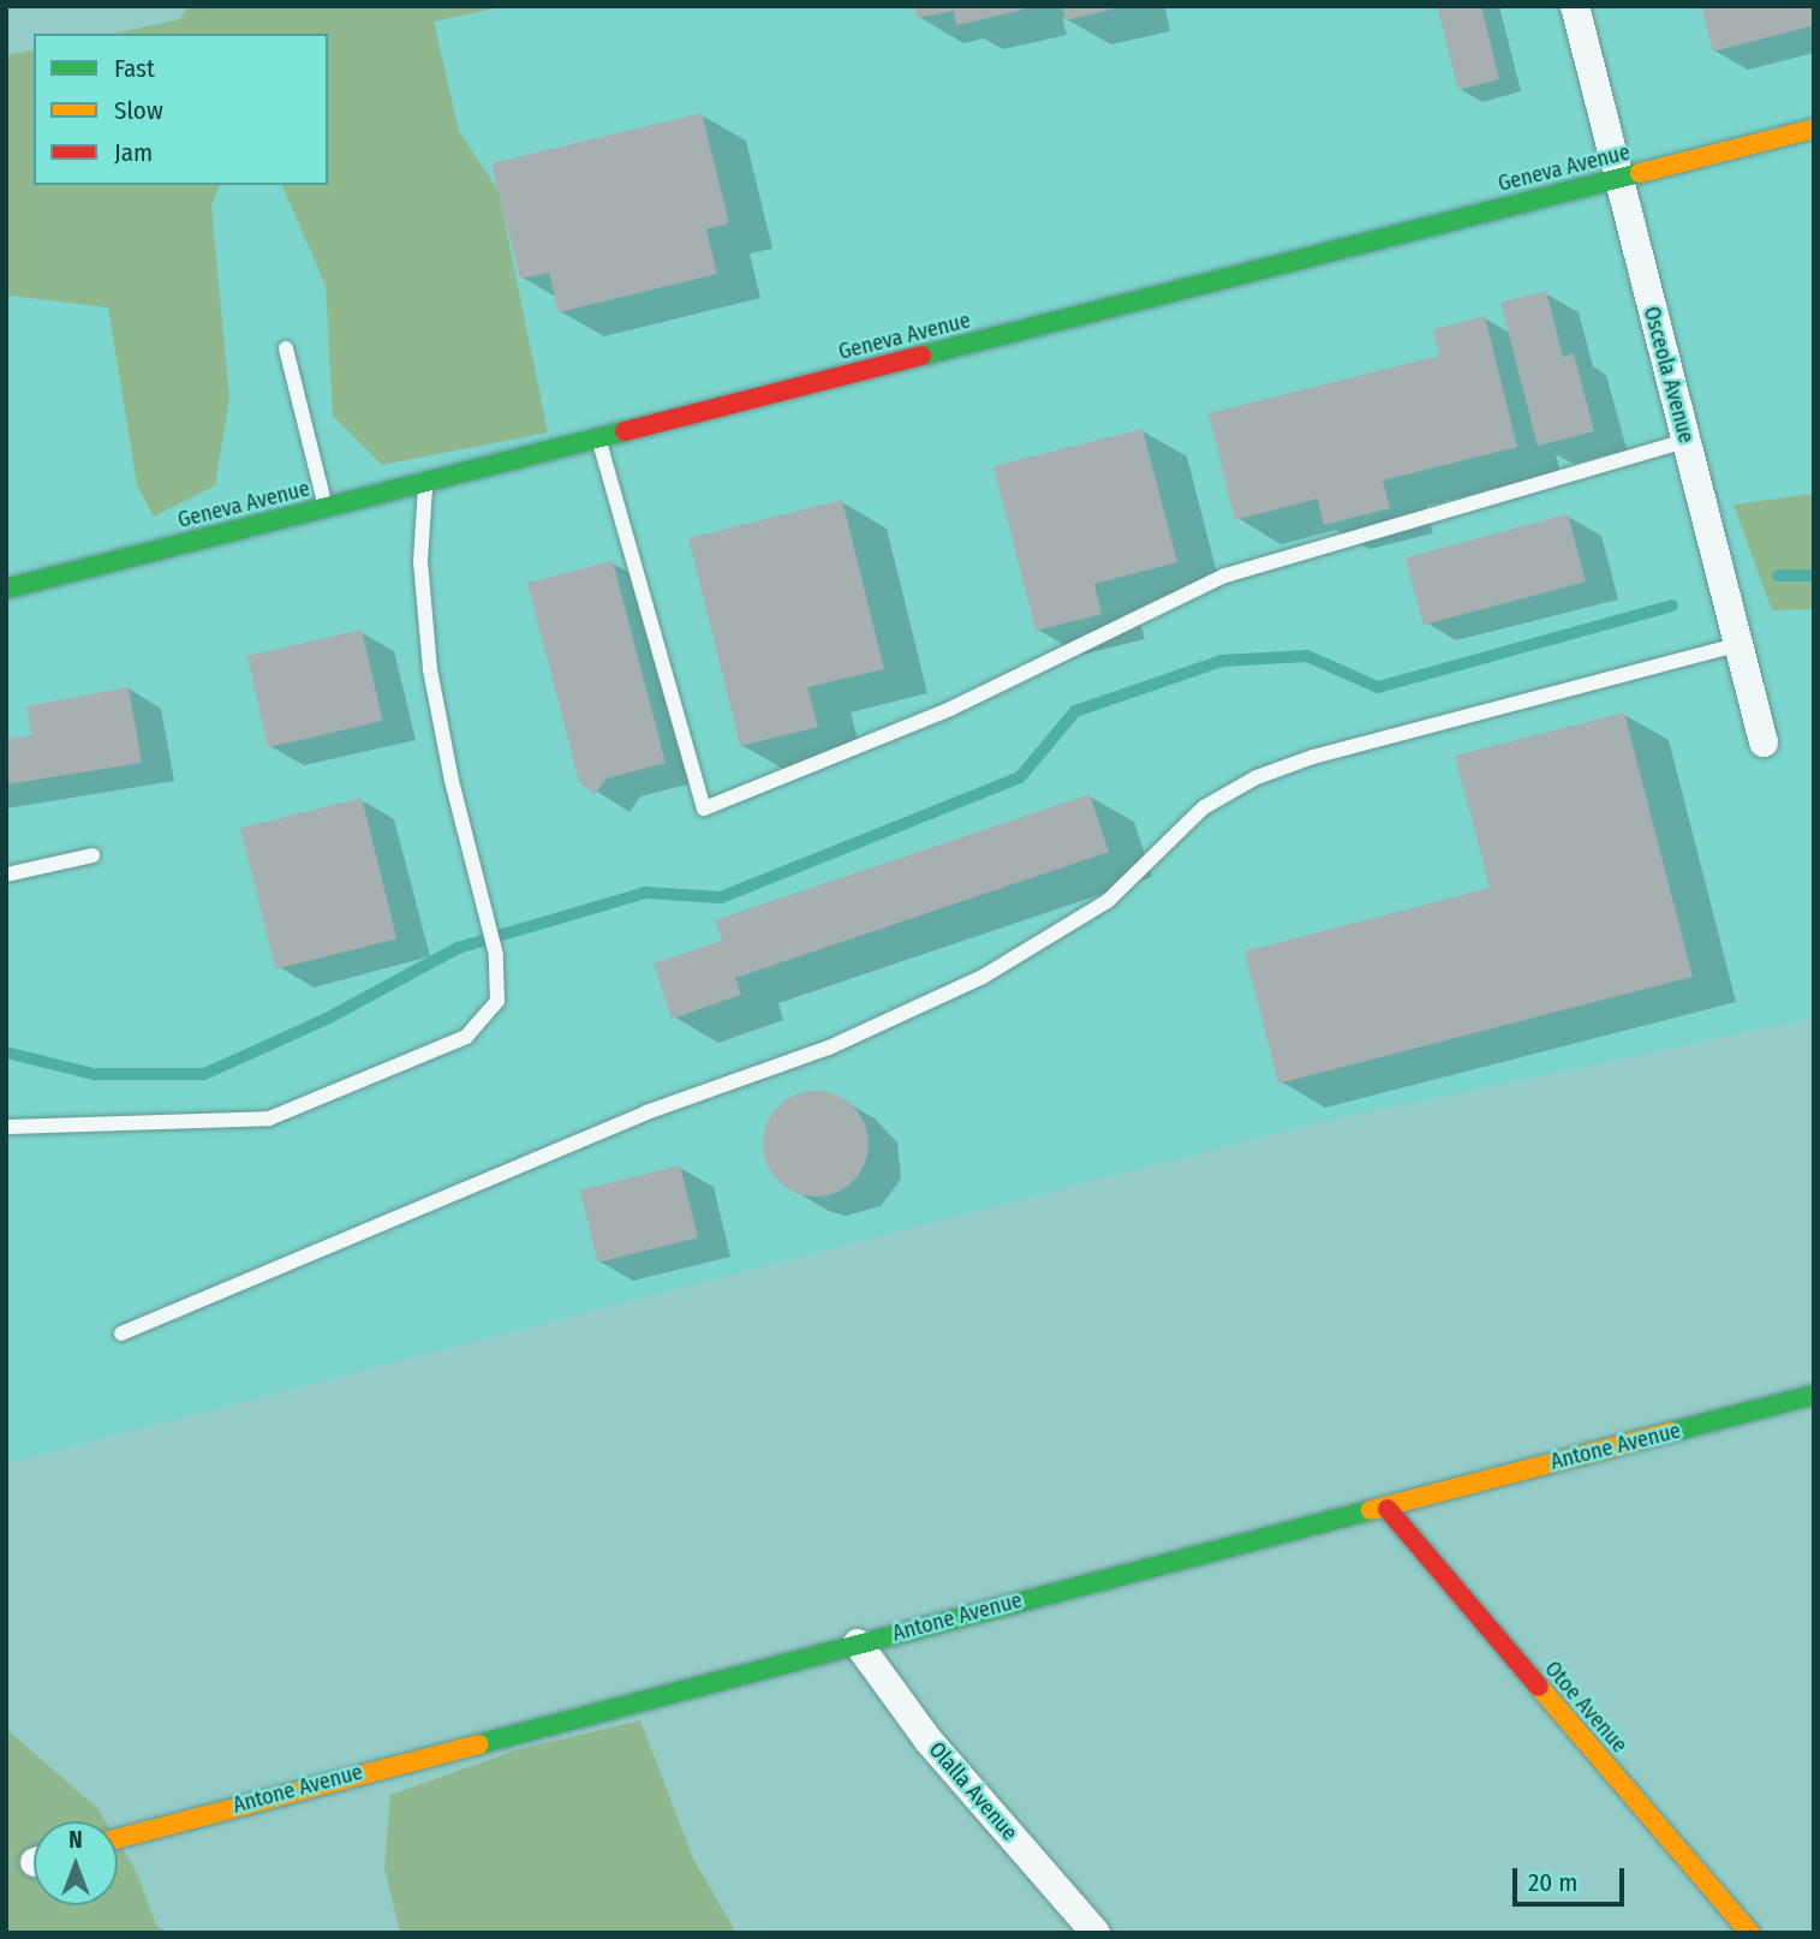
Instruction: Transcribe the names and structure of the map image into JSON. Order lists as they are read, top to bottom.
{
  "streets": {
    "street": [
      "Geneva Avenue",
      "Osceola Avenue",
      "Antone Avenue",
      "Otoe Avenue",
      "Olalla Avenue"
    ]
  },
  "crossings": [
    ["Geneva Avenue", "Osceola Avenue"],
    ["Antone Avenue", "Otoe Avenue"],
    ["Antone Avenue", "Olalla Avenue"]
  ],
  "legend": ["Fast", "Slow", "Jam"],
  "scale_bar": "20 m",
  "north": "top"
}
